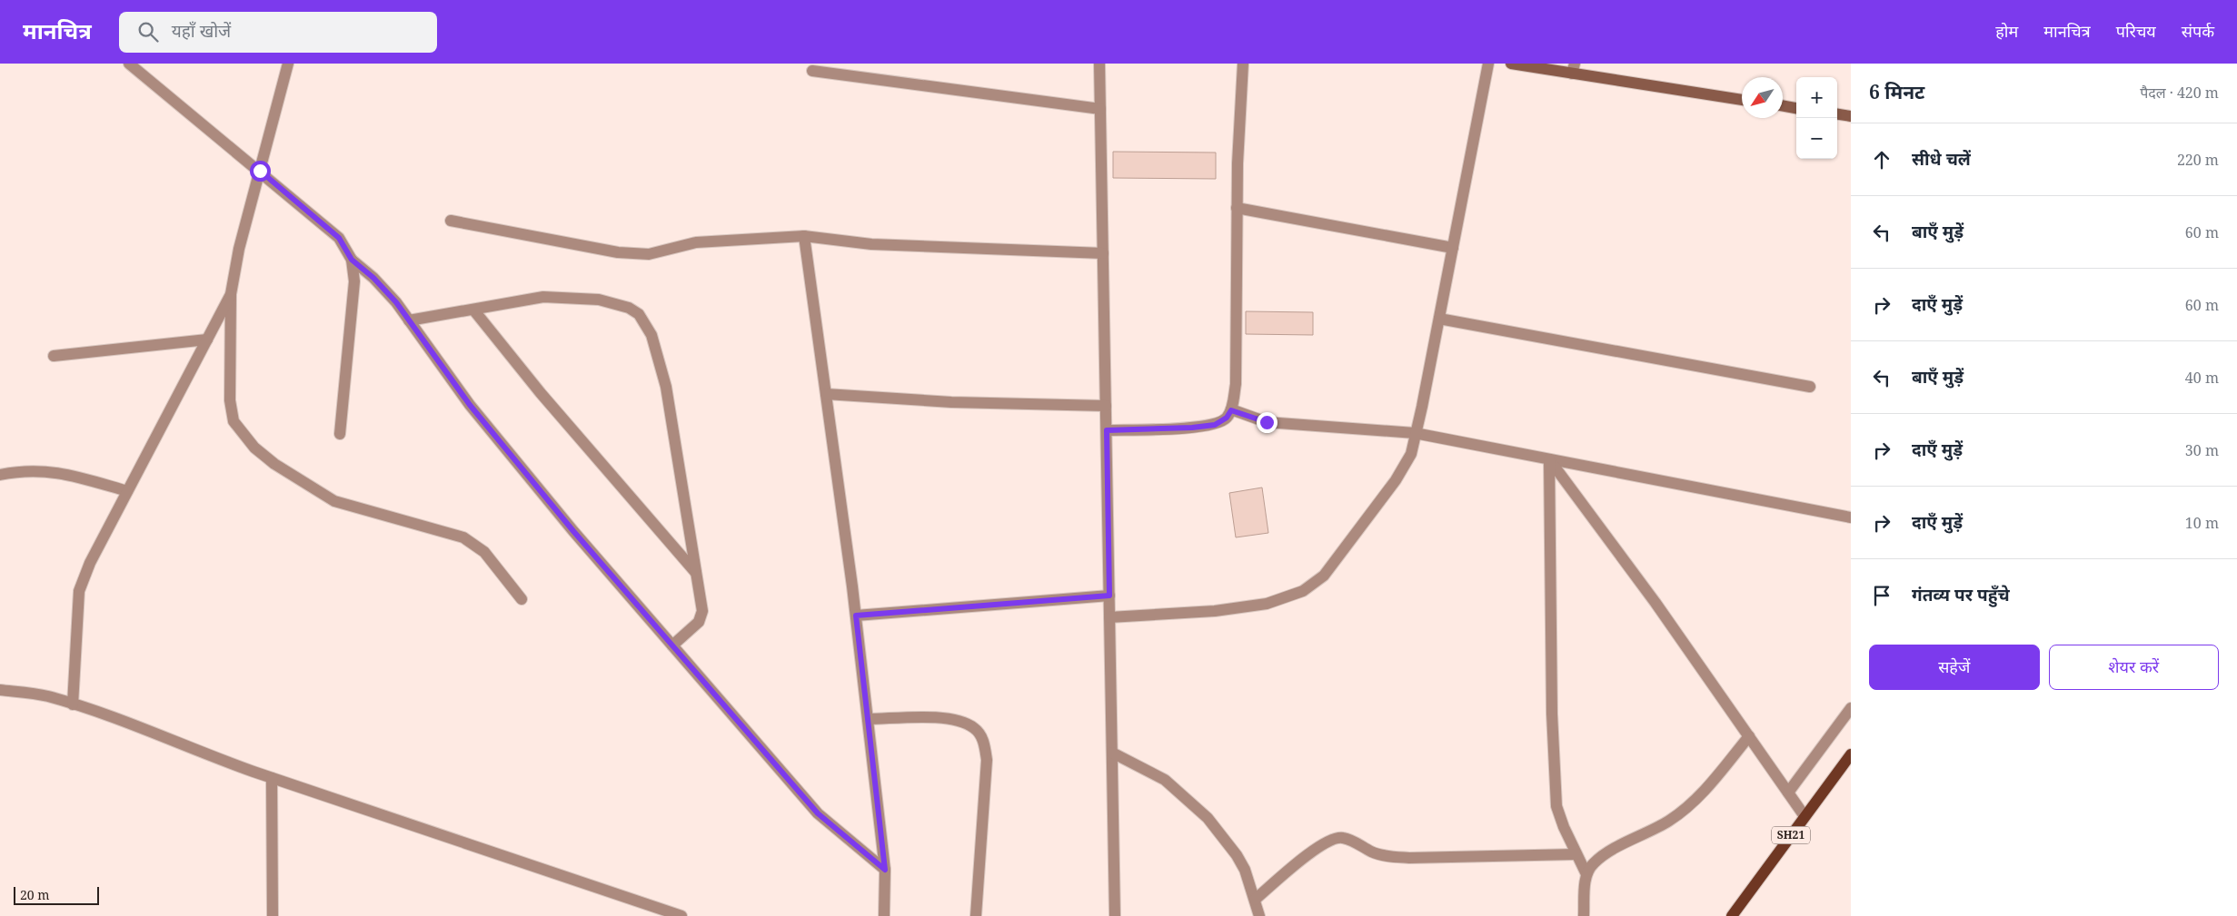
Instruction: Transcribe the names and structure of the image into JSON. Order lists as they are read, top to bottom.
{
  "streets": {
    "main road": ["SH21"]
  },
  "scale_bar": "20 m",
  "north": "bottom left",
  "page": {
    "header": "मानचित्र",
    "search": "यहाँ खोजें",
    "nav": [
      "होम",
      "मानचित्र",
      "परिचय",
      "संपर्क"
    ],
    "heading": ["6 मिनट", "पैदल · 420 m"],
    "map_buttons": ["+", "−"],
    "list": [
      ["सीधे चलें", "220 m"],
      ["बाएँ मुड़ें", "60 m"],
      ["दाएँ मुड़ें", "60 m"],
      ["बाएँ मुड़ें", "40 m"],
      ["दाएँ मुड़ें", "30 m"],
      ["दाएँ मुड़ें", "10 m"],
      "गंतव्य पर पहुँचे"
    ],
    "buttons": ["सहेजें", "शेयर करें"],
    "scale": "20 m"
  }
}
